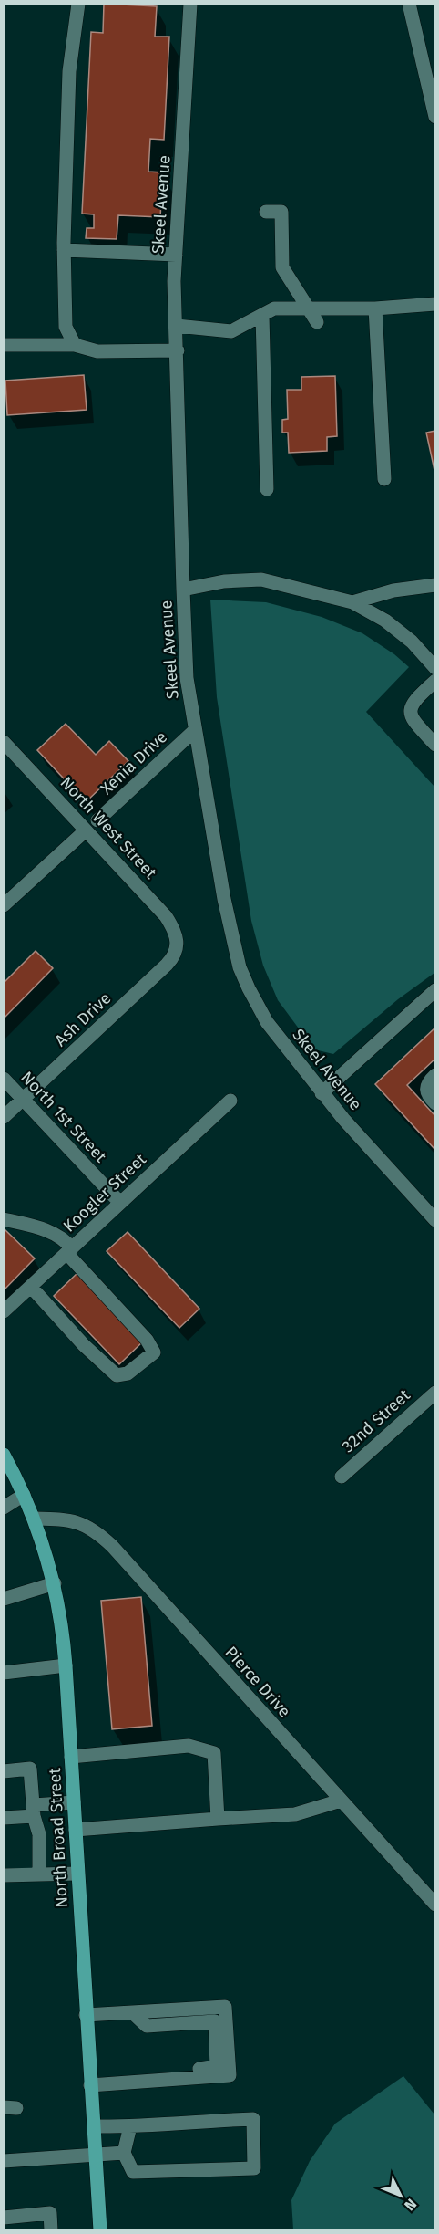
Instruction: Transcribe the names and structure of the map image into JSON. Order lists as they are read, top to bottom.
{
  "streets": {
    "main road": ["North Broad Street"],
    "street": [
      "Skeel Avenue",
      "Xenia Drive",
      "North West Street",
      "Ash Drive",
      "North 1st Street",
      "Koogler Street",
      "32nd Street",
      "Pierce Drive"
    ]
  },
  "crossings": [
    ["Skeel Avenue", "Xenia Drive"],
    ["North West Street", "Ash Drive"],
    ["Ash Drive", "North 1st Street"],
    ["North 1st Street", "Koogler Street"],
    ["Pierce Drive", "North Broad Street"]
  ],
  "north": "bottom right"
}
